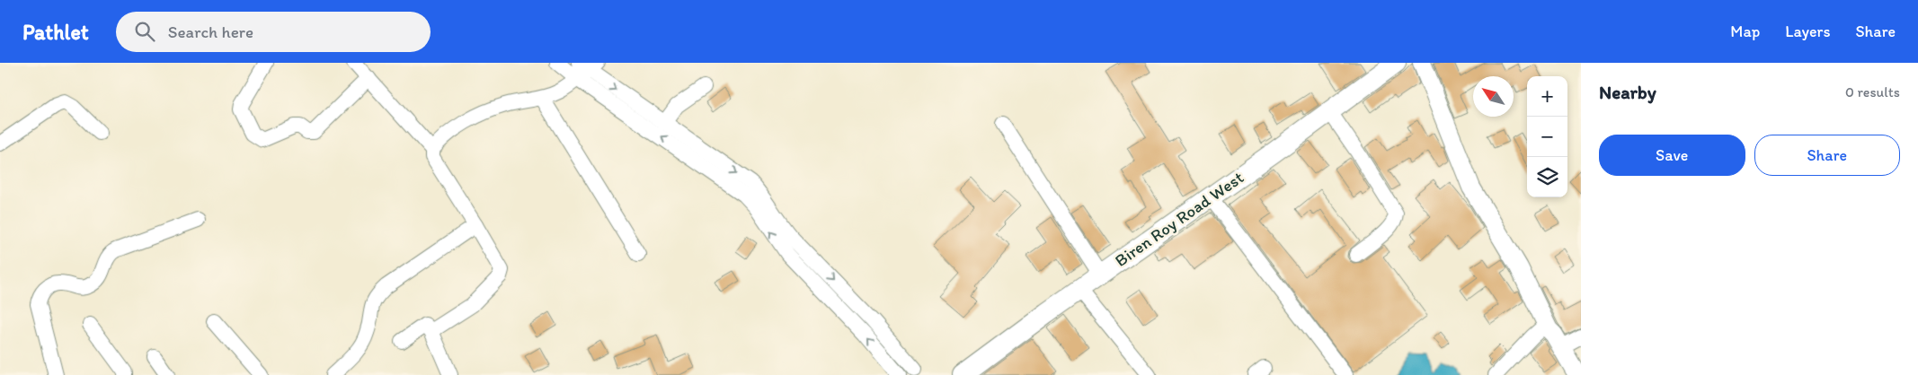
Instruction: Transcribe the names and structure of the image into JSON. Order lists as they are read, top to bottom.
{
  "streets": {
    "main road": ["Biren Roy Road West"]
  },
  "north": "top left",
  "page": {
    "header": "Pathlet",
    "search": "Search here",
    "nav": ["Map", "Layers", "Share"],
    "heading": ["Nearby", "0 results"],
    "map_buttons": ["+", "−"],
    "buttons": ["Save", "Share"]
  }
}
